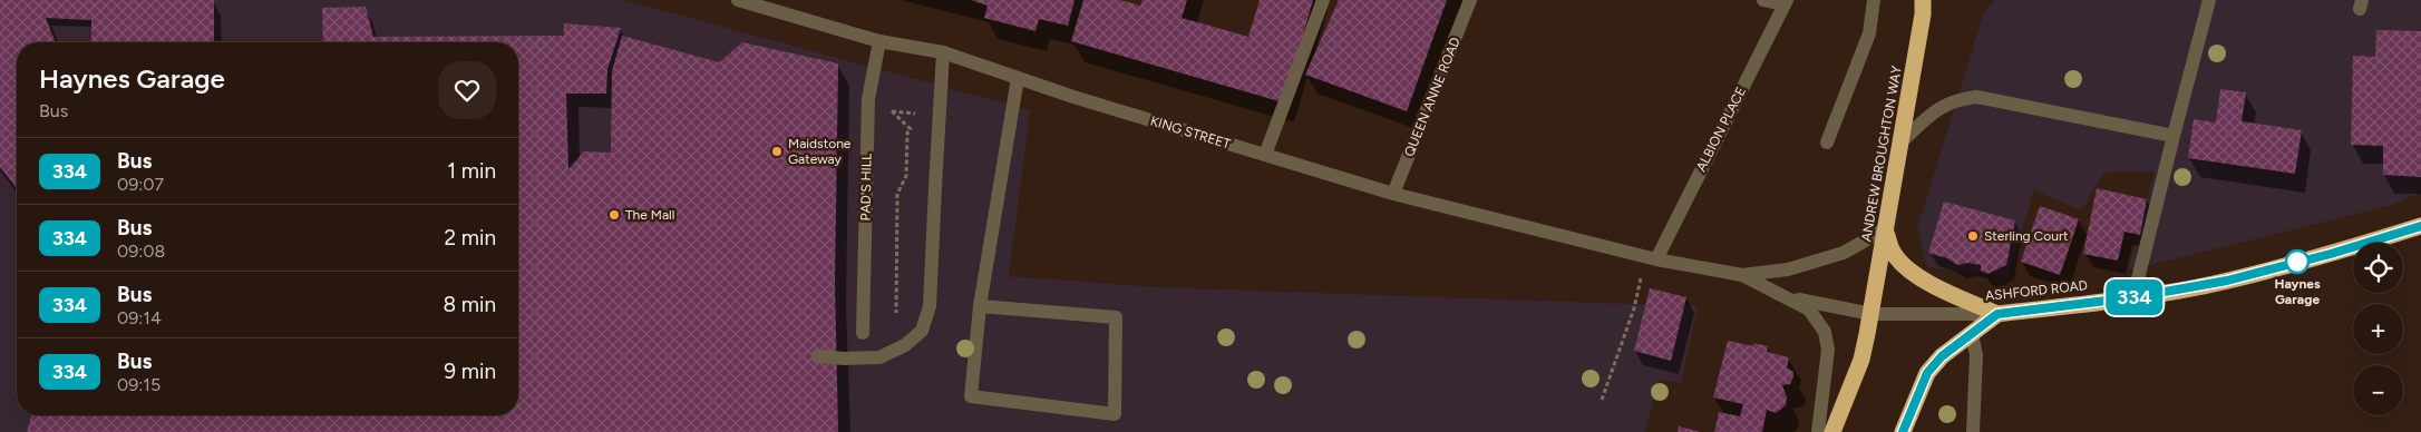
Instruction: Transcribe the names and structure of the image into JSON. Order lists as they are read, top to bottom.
{
  "streets": {
    "highway": ["ANDREW BROUGHTON WAY", "ASHFORD ROAD"],
    "street": [
      "QUEEN ANNE ROAD",
      "ALBION PLACE",
      "KING STREET",
      "PAD'S HILL"
    ]
  },
  "crossings": [
    ["QUEEN ANNE ROAD", "KING STREET"],
    ["ALBION PLACE", "KING STREET"],
    ["ALBION PLACE", "ASHFORD ROAD"],
    ["KING STREET", "PAD'S HILL"],
    ["KING STREET", "ASHFORD ROAD"],
    ["ANDREW BROUGHTON WAY", "ASHFORD ROAD"]
  ],
  "places": [
    "Maidstone Gateway",
    "The Mall",
    "Sterling Court",
    "Haynes Garage"
  ],
  "lines": ["bus line 334"],
  "page": {
    "on_map": "334",
    "heading": ["Haynes Garage", "Bus"],
    "list": [
      {
        "mark": "334",
        "name": "Bus",
        "note": "09:07",
        "value": "1 min"
      },
      {
        "mark": "334",
        "name": "Bus",
        "note": "09:08",
        "value": "2 min"
      },
      {
        "mark": "334",
        "name": "Bus",
        "note": "09:14",
        "value": "8 min"
      },
      {
        "mark": "334",
        "name": "Bus",
        "note": "09:15",
        "value": "9 min"
      }
    ],
    "map_buttons": ["+", "−"]
  }
}
